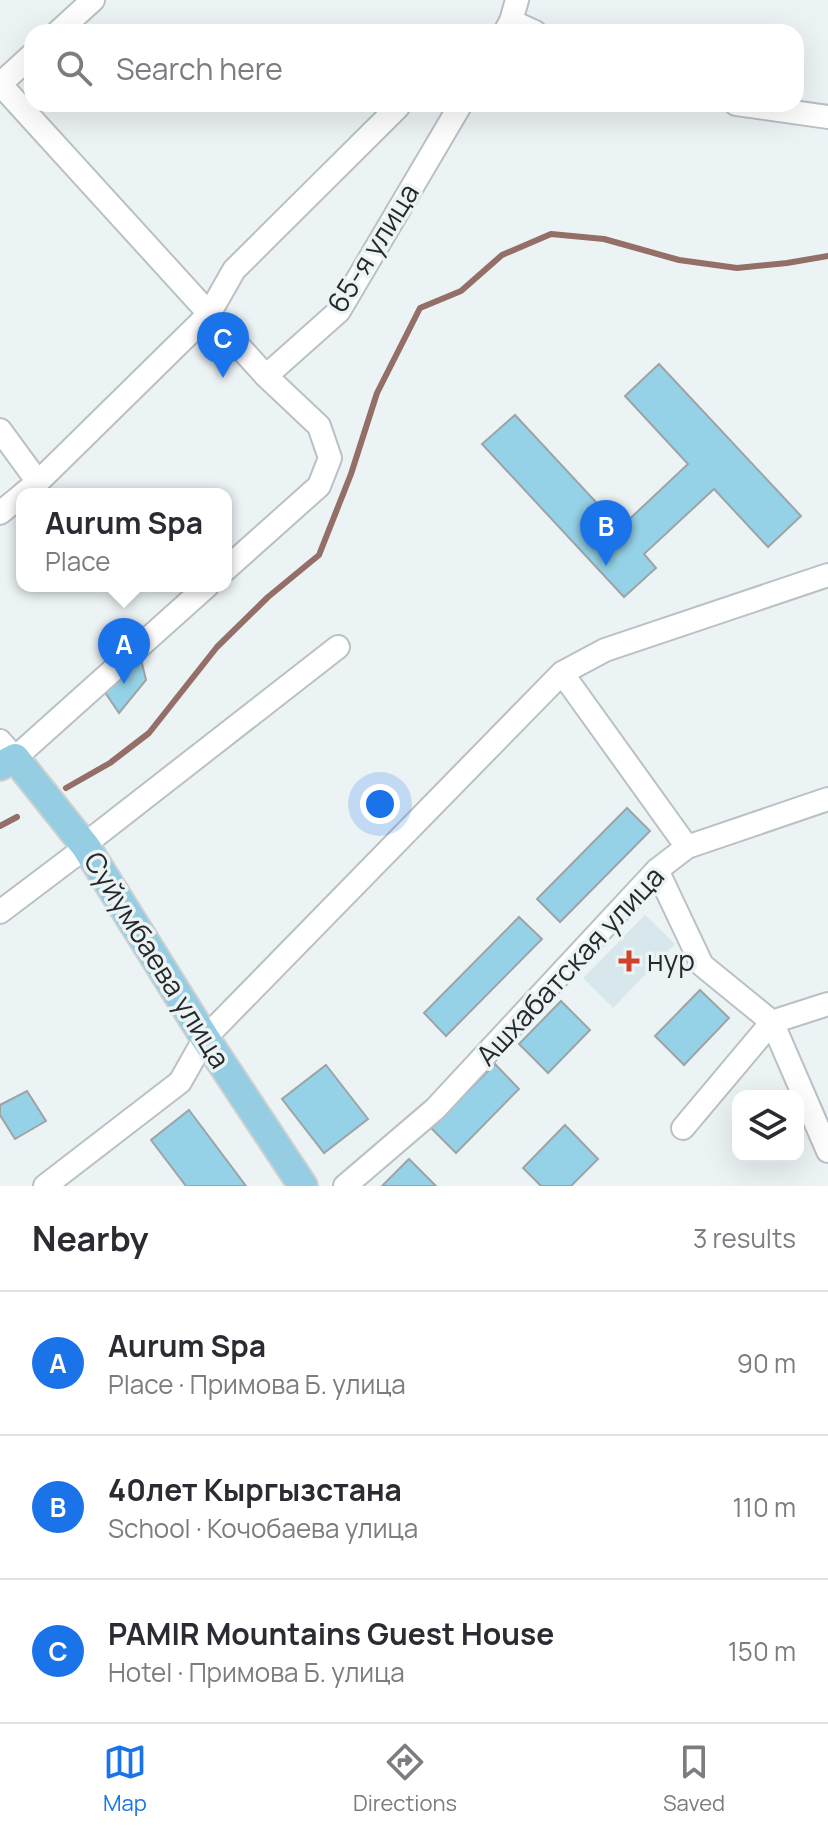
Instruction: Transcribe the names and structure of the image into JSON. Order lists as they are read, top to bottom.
{
  "streets": {
    "main road": ["Суйумбаева улица"],
    "street": ["65-я улица", "Ашхабатская улица"]
  },
  "places": {
    "health": ["нур"]
  },
  "page": {
    "search": "Search here",
    "pins": ["C", "B", "A"],
    "popup": ["Aurum Spa", "Place"],
    "heading": ["Nearby", "3 results"],
    "list": [
      {
        "mark": "A",
        "name": "Aurum Spa",
        "note": "Place · Примова Б. улица",
        "value": "90 m"
      },
      {
        "mark": "B",
        "name": "40лет Кыргызстана",
        "note": "School · Кочобаева улица",
        "value": "110 m"
      },
      {
        "mark": "C",
        "name": "PAMIR Mountains Guest House",
        "note": "Hotel · Примова Б. улица",
        "value": "150 m"
      }
    ],
    "nav": ["Map", "Directions", "Saved"]
  }
}
